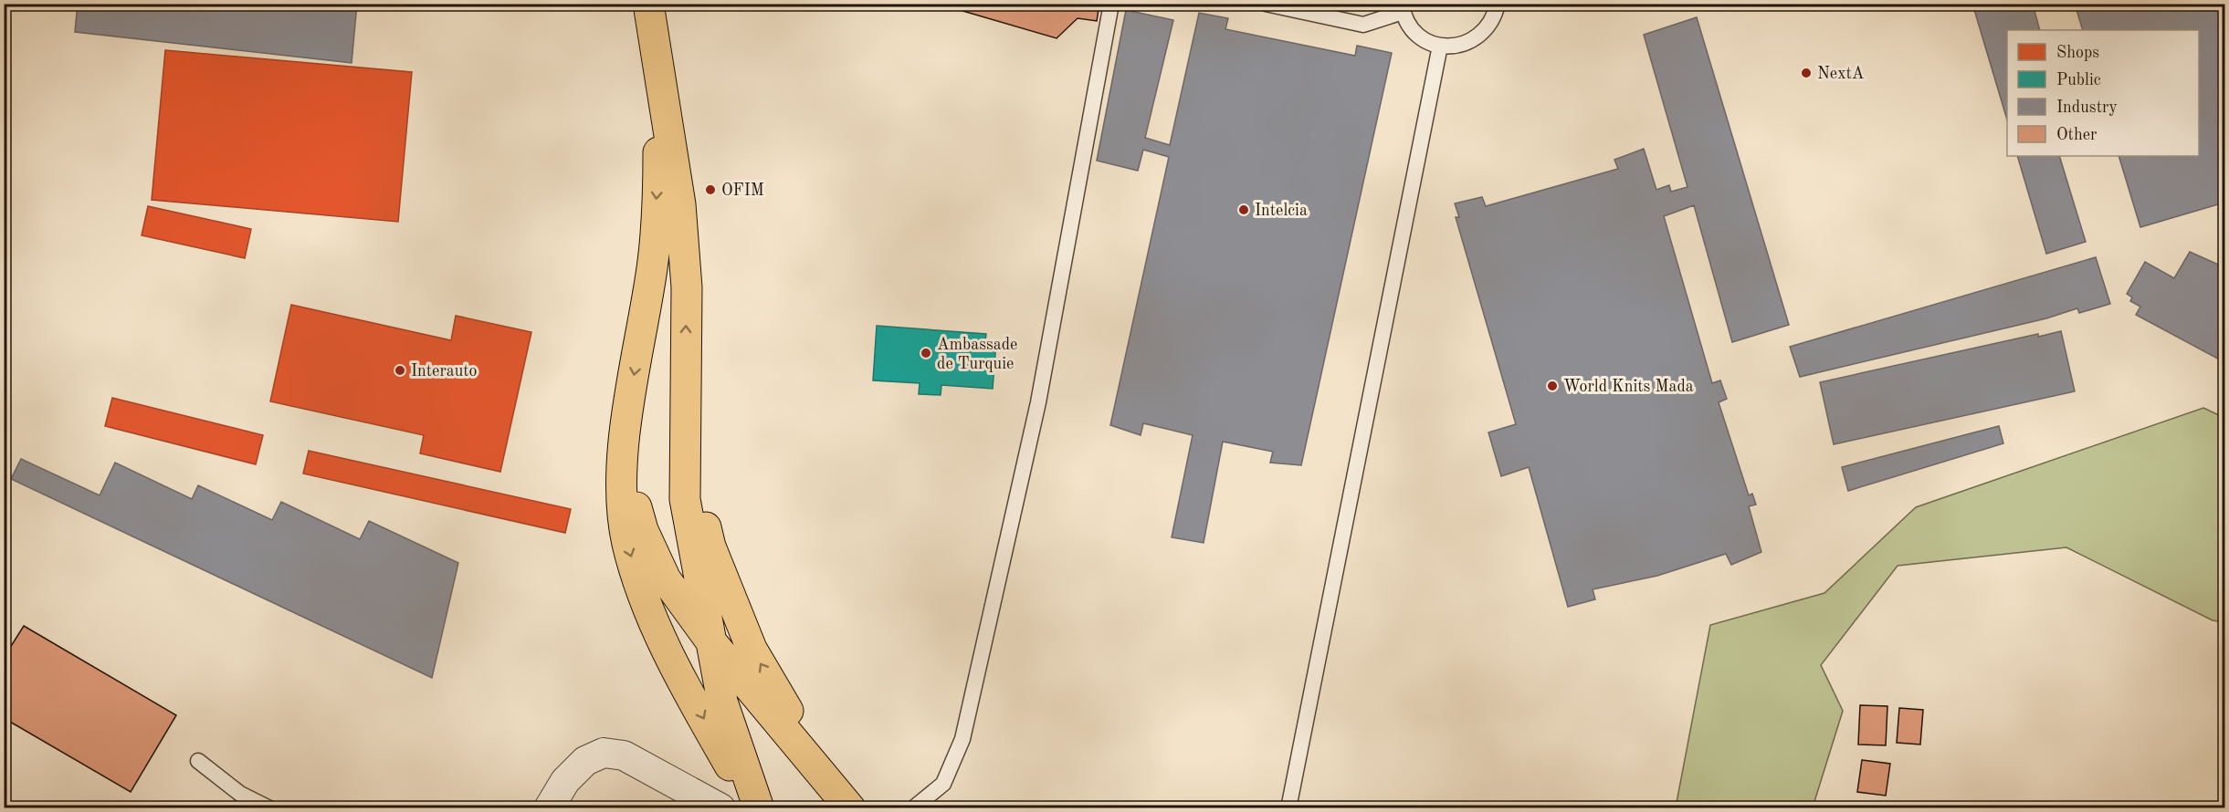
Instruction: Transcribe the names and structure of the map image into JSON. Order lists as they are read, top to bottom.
{
  "places": [
    "NextA",
    "OFIM",
    "Intelcia",
    "Ambassade de Turquie",
    "Interauto",
    "World Knits Mada"
  ],
  "legend": [
    "Shops",
    "Public",
    "Industry",
    "Other"
  ]
}
